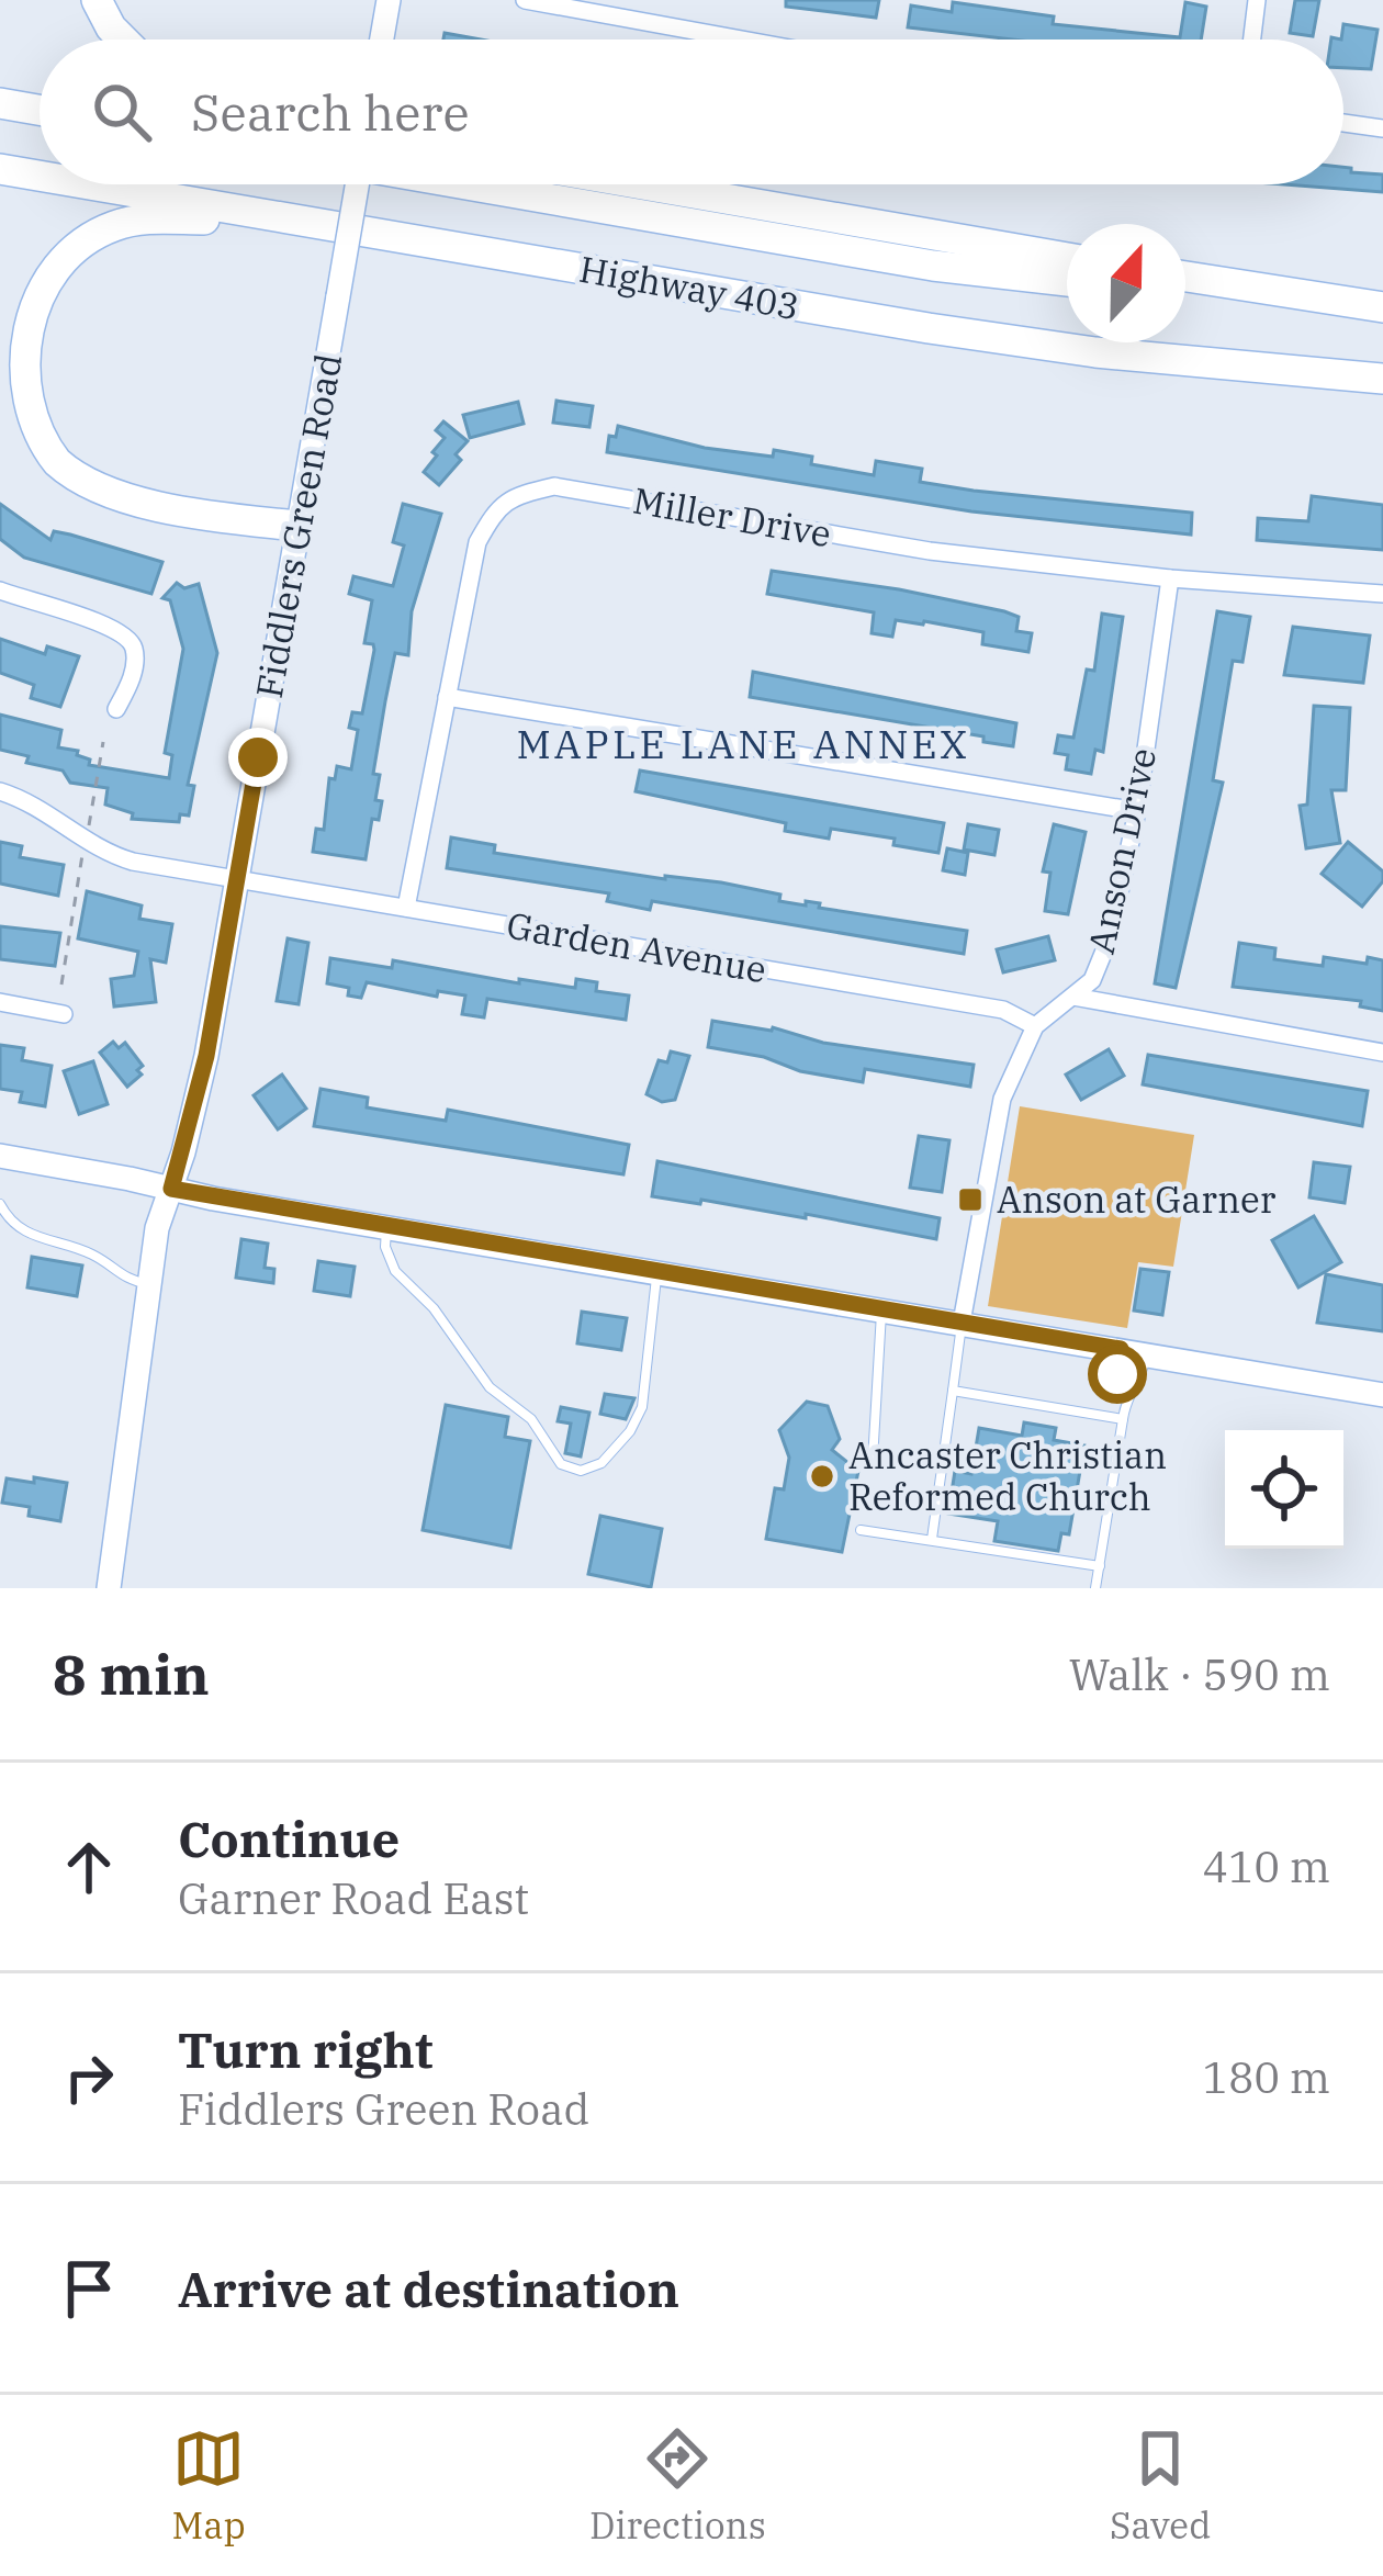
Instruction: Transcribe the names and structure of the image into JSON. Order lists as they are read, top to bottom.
{
  "streets": {
    "highway": ["Highway 403"],
    "main road": ["Fiddlers Green Road"],
    "street": ["Miller Drive", "Anson Drive", "Garden Avenue"]
  },
  "crossings": [
    ["Miller Drive", "Anson Drive"],
    ["Miller Drive", "Garden Avenue"],
    ["Fiddlers Green Road", "Garden Avenue"],
    ["Anson Drive", "Garden Avenue"]
  ],
  "districts": ["MAPLE LANE ANNEX"],
  "places": {
    "transit": ["Anson at Garner"],
    "other": ["Ancaster Christian Reformed Church"]
  },
  "north": "top",
  "page": {
    "search": "Search here",
    "heading": ["8 min", "Walk · 590 m"],
    "list": [
      ["Continue", "Garner Road East", "410 m"],
      ["Turn right", "Fiddlers Green Road", "180 m"],
      "Arrive at destination"
    ],
    "nav": ["Map", "Directions", "Saved"]
  }
}
